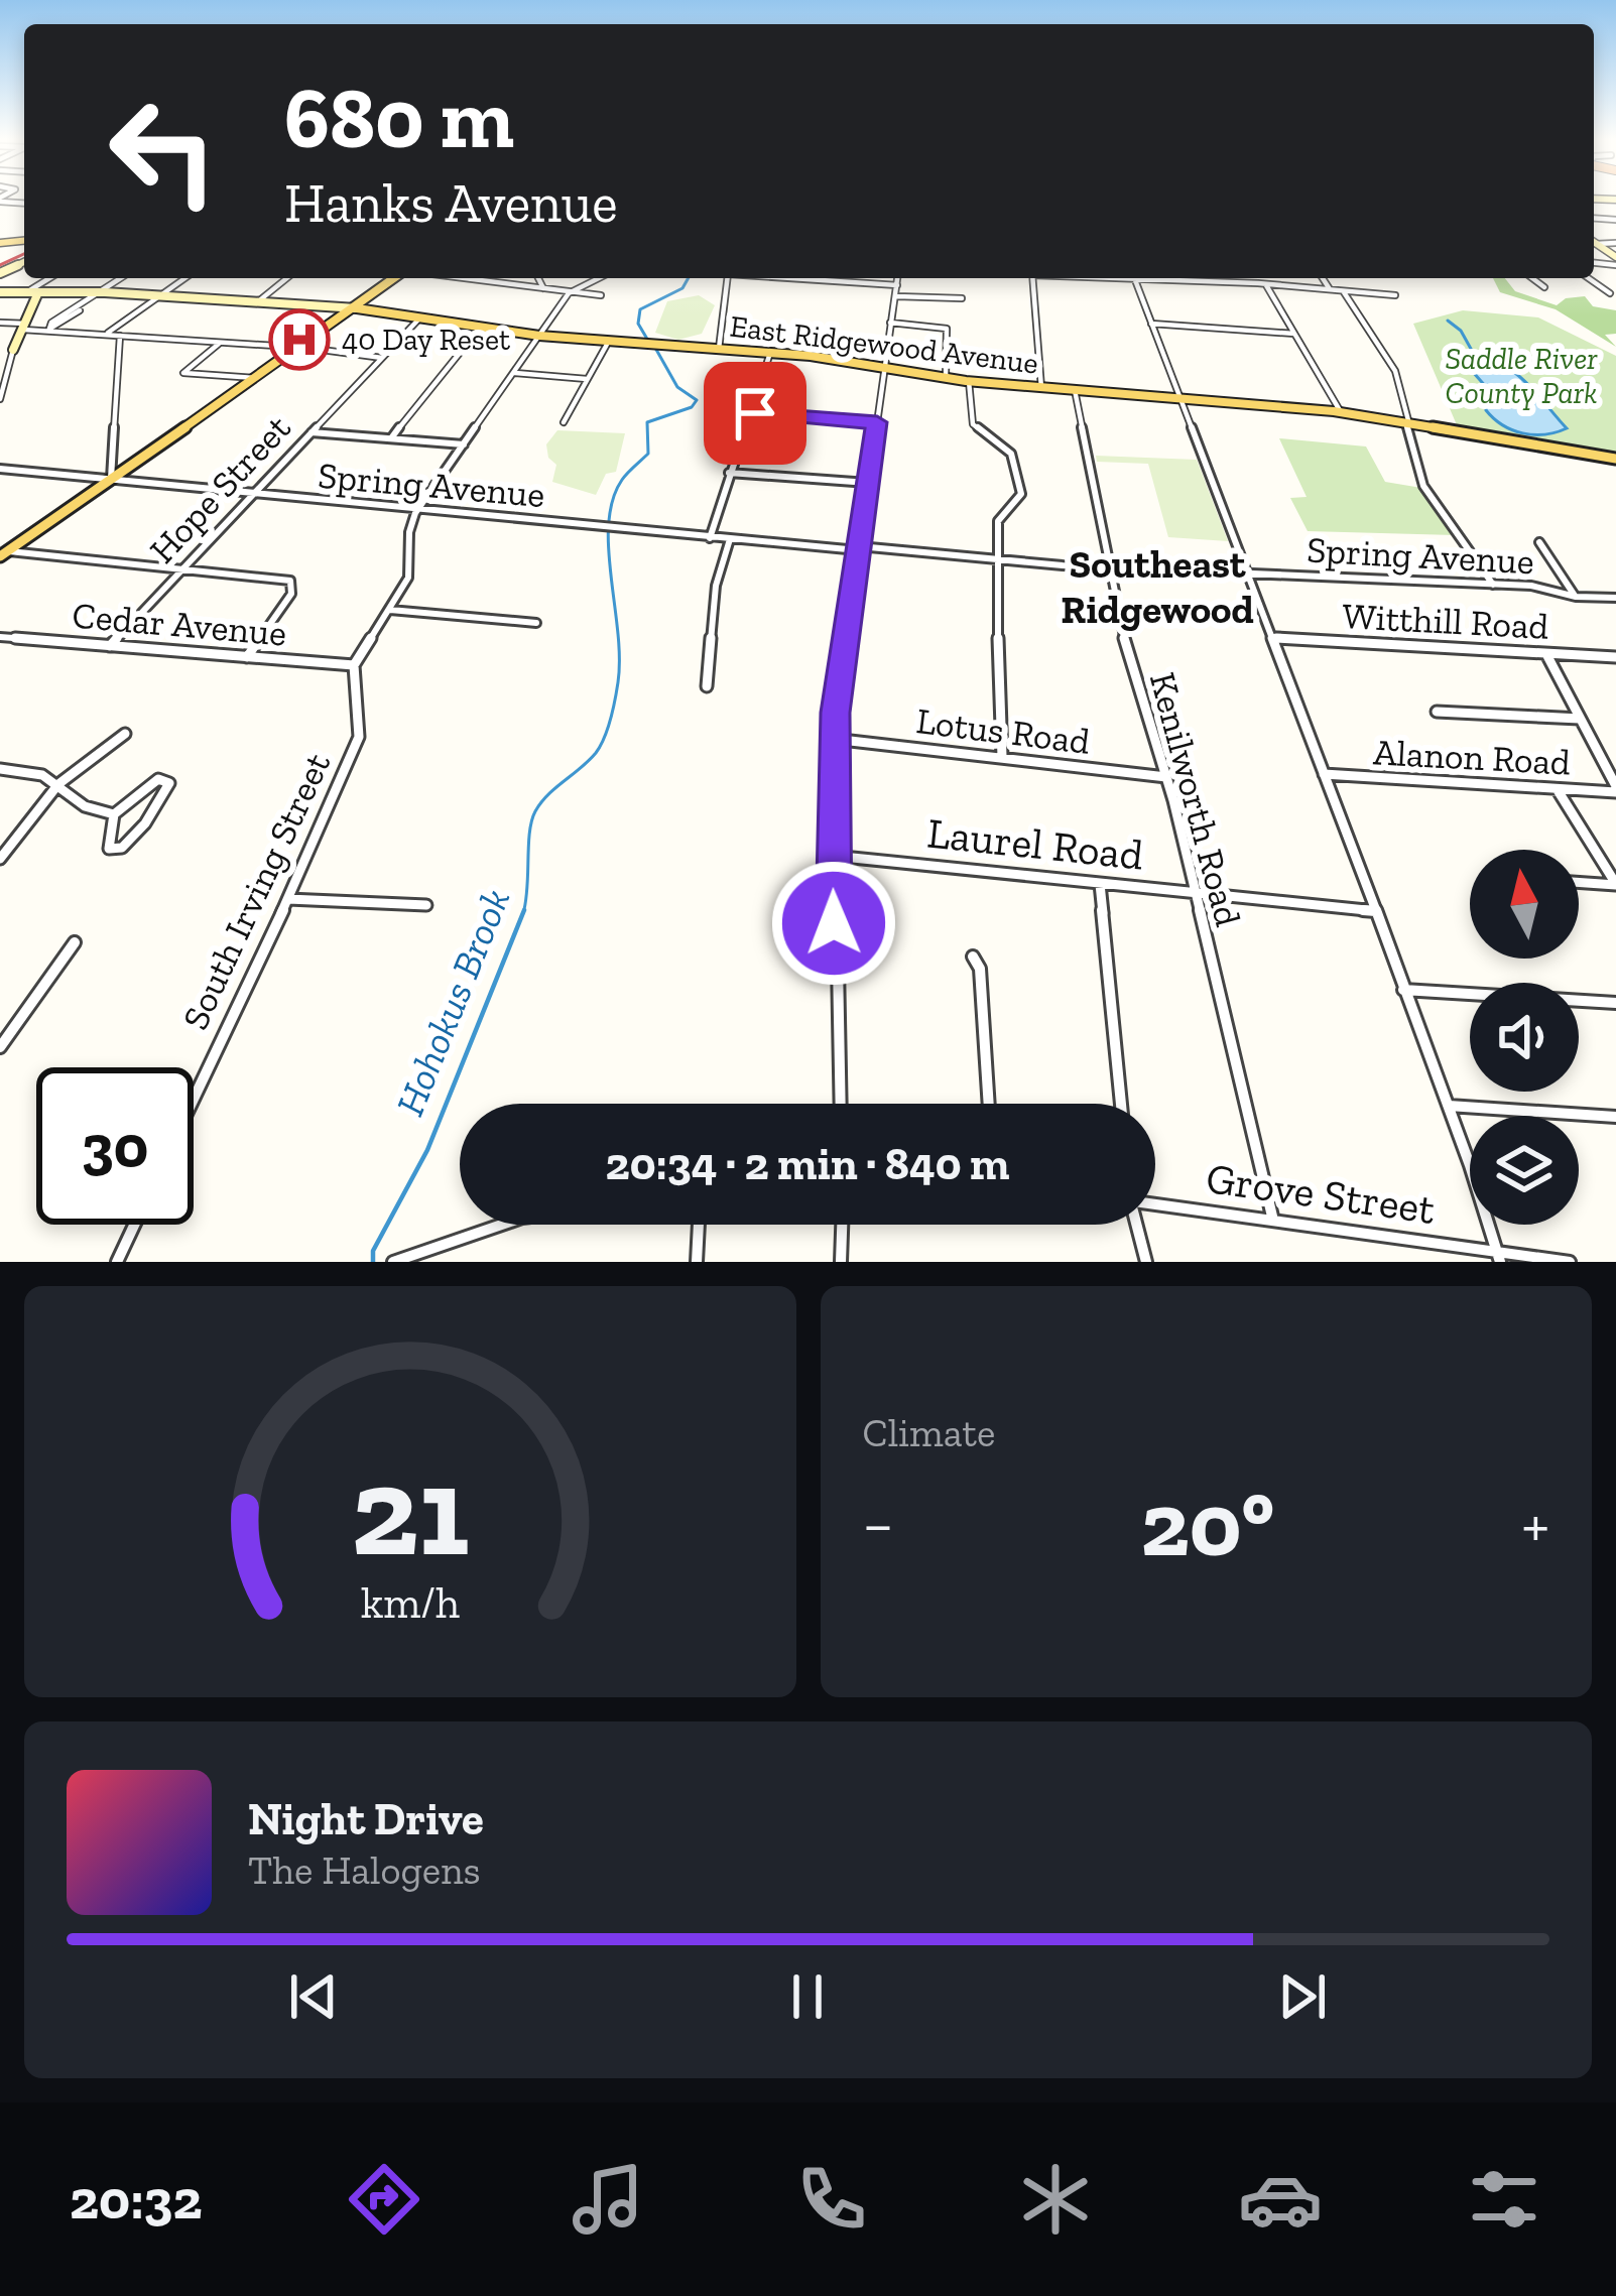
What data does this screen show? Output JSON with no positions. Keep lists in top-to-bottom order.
{
  "streets": {
    "main road": ["East Ridgewood Avenue"],
    "street": [
      "Spring Avenue",
      "Hope Street",
      "Witthill Road",
      "Cedar Avenue",
      "Lotus Road",
      "Alanon Road",
      "Kenilworth Road",
      "Laurel Road",
      "South Irving Street",
      "Grove Street"
    ]
  },
  "crossings": [
    ["East Ridgewood Avenue", "Hope Street"],
    ["East Ridgewood Avenue", "Kenilworth Road"],
    ["Spring Avenue", "Hope Street"],
    ["Spring Avenue", "Kenilworth Road"],
    ["Hope Street", "Cedar Avenue"],
    ["Cedar Avenue", "South Irving Street"],
    ["Lotus Road", "Kenilworth Road"],
    ["Kenilworth Road", "Laurel Road"],
    ["Kenilworth Road", "Grove Street"]
  ],
  "districts": ["Southeast Ridgewood"],
  "water": ["Hohokus Brook"],
  "parks": ["Saddle River County Park"],
  "places": {
    "hospital": ["40 Day Reset"]
  },
  "north": "top",
  "page": {
    "turn": ["680 m", "Hanks Avenue"],
    "limit": "30",
    "trip": "20:34 · 2 min · 840 m",
    "tile": "Climate",
    "heat": ["−", "20°", "+"],
    "song": ["Night Drive", "The Halogens"],
    "tabs": "20:32",
    "gauge": ["21", "km/h"]
  }
}
